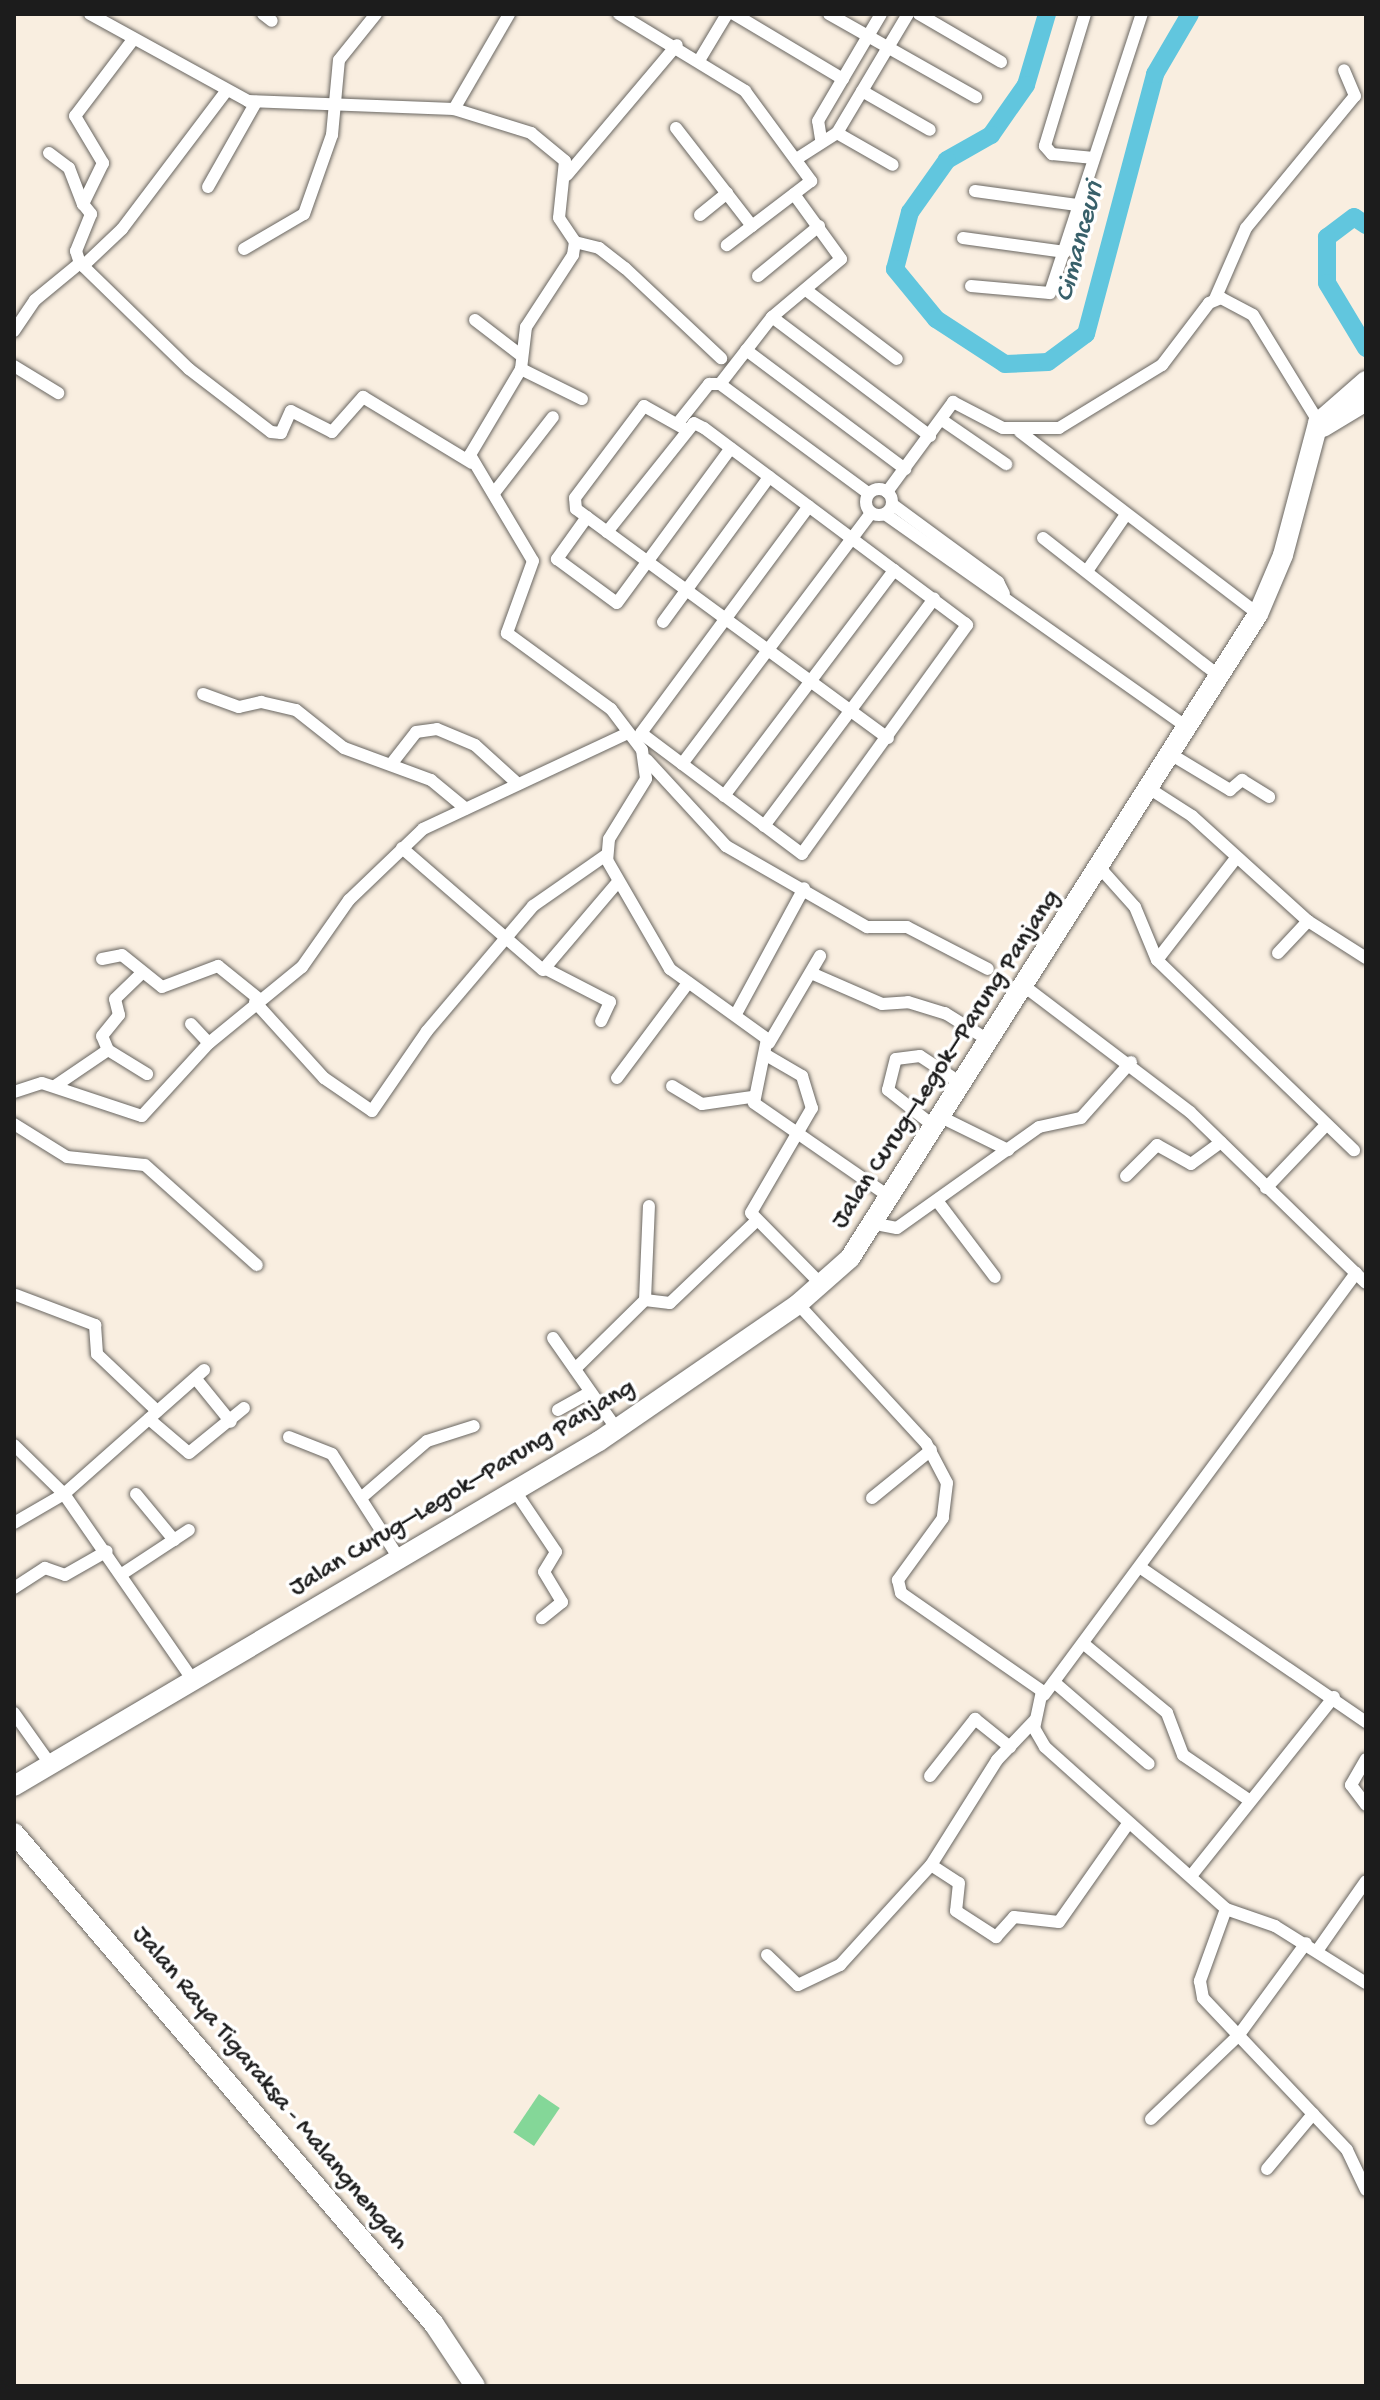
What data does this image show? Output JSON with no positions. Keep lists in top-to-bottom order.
{
  "streets": {
    "main road": ["Jalan Curug–Legok–Parung Panjang", "Jalan Raya Tigaraksa - Malangnengah"]
  },
  "water": ["Cimanceuri"]
}
